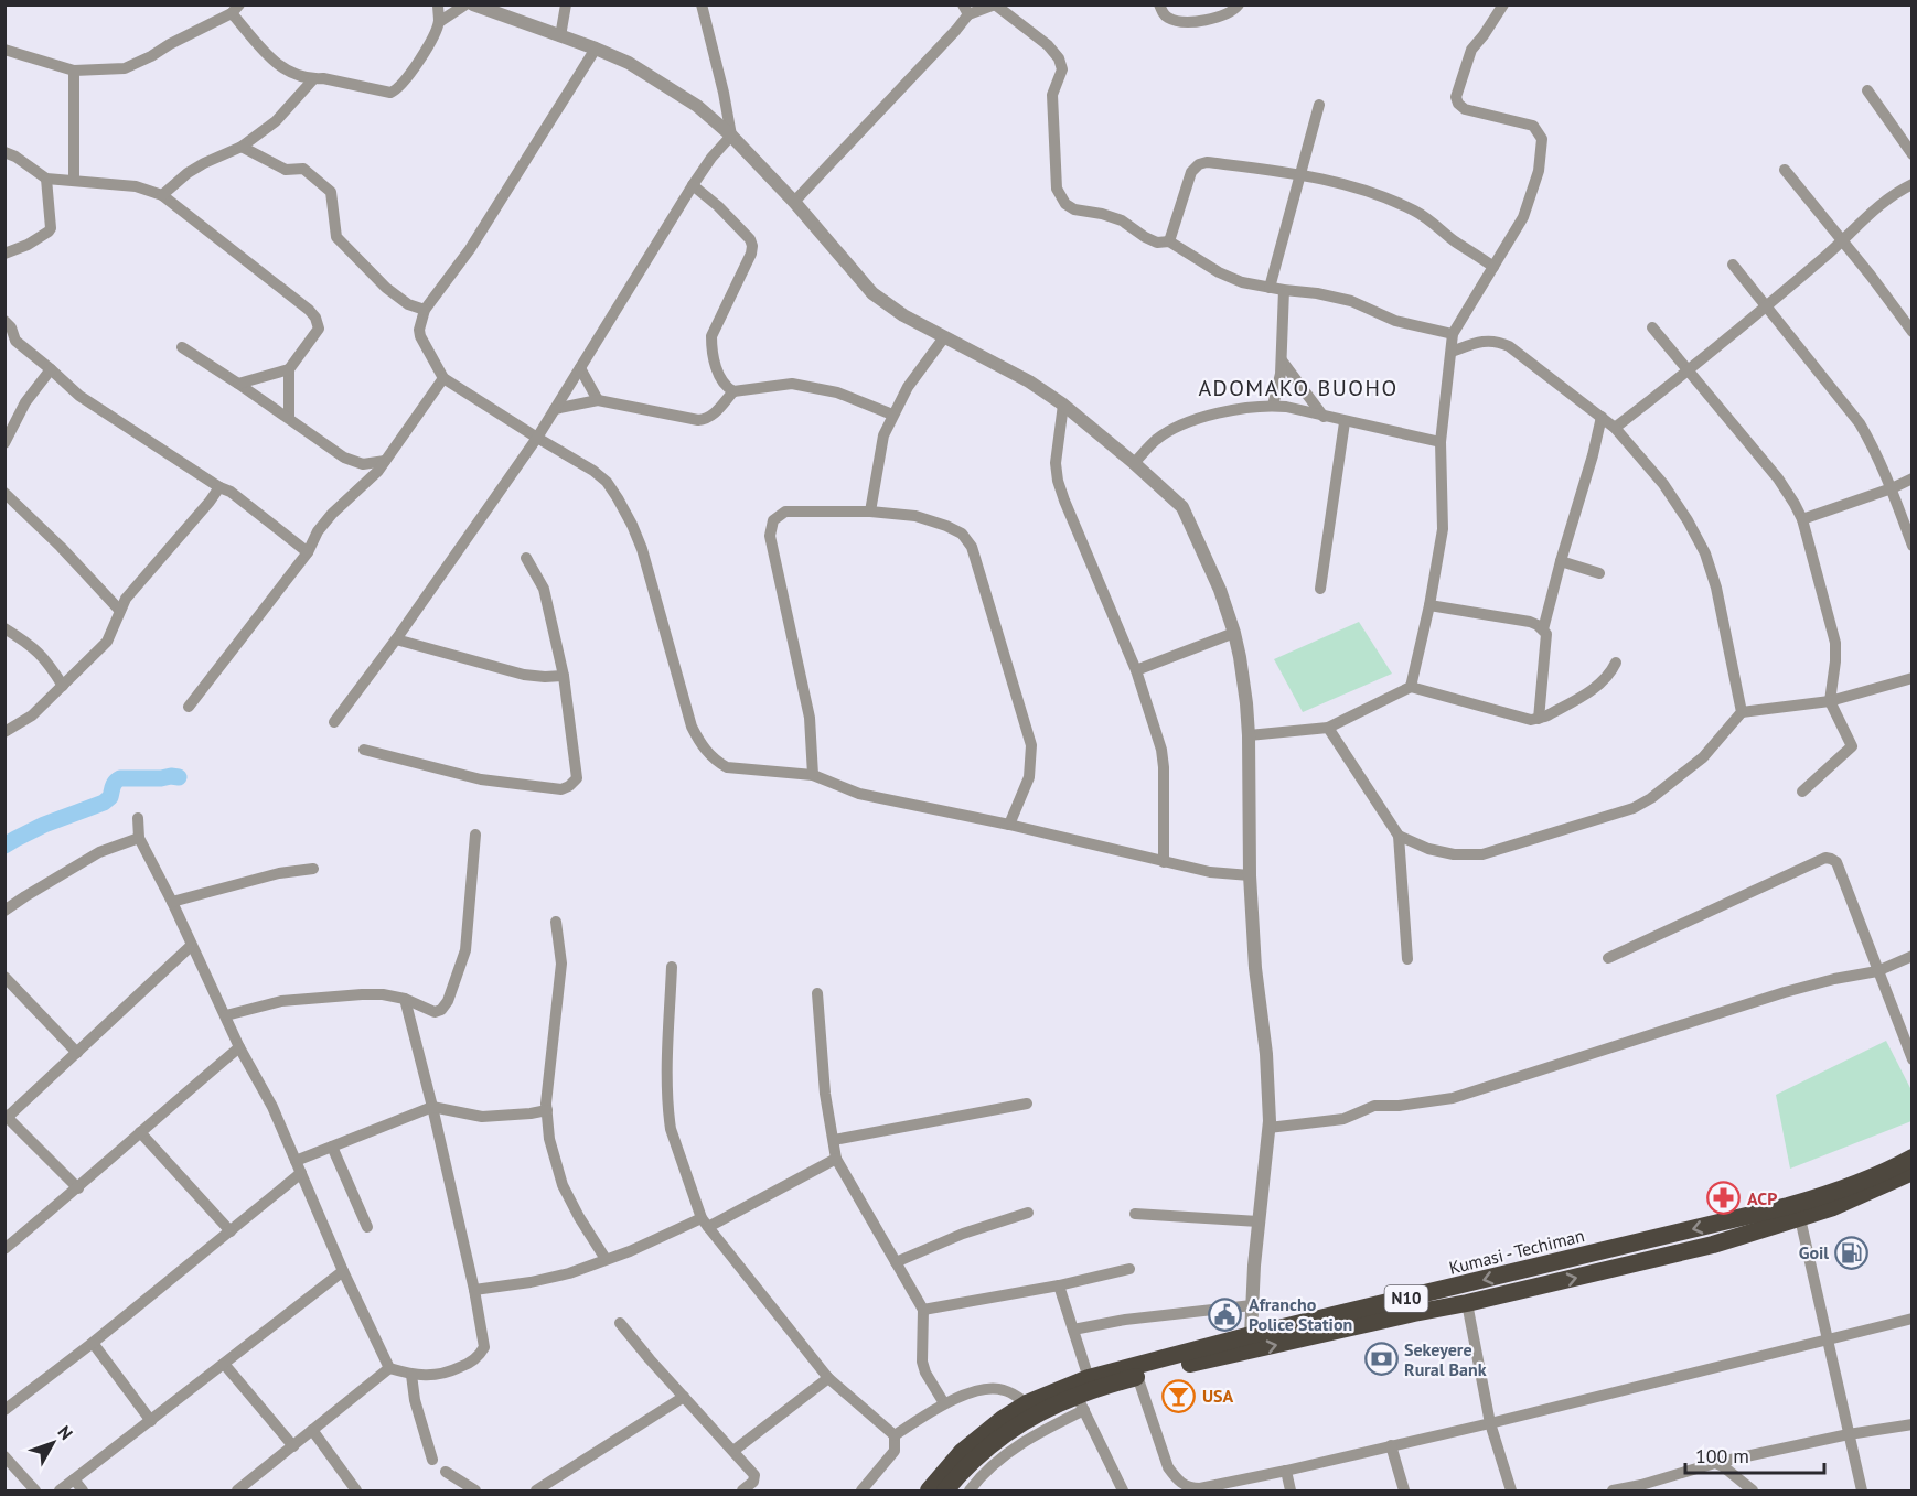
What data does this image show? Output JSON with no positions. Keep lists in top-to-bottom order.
{
  "streets": {
    "highway": ["Kumasi - Techiman", "N10"]
  },
  "districts": ["ADOMAKO BUOHO"],
  "places": {
    "pharmacy": ["ACP"],
    "fuel station": ["Goil"],
    "public building": ["Afrancho Police Station"],
    "bank": ["Sekeyere Rural Bank"],
    "bar": ["USA"]
  },
  "scale_bar": "100 m",
  "north": "top right"
}
